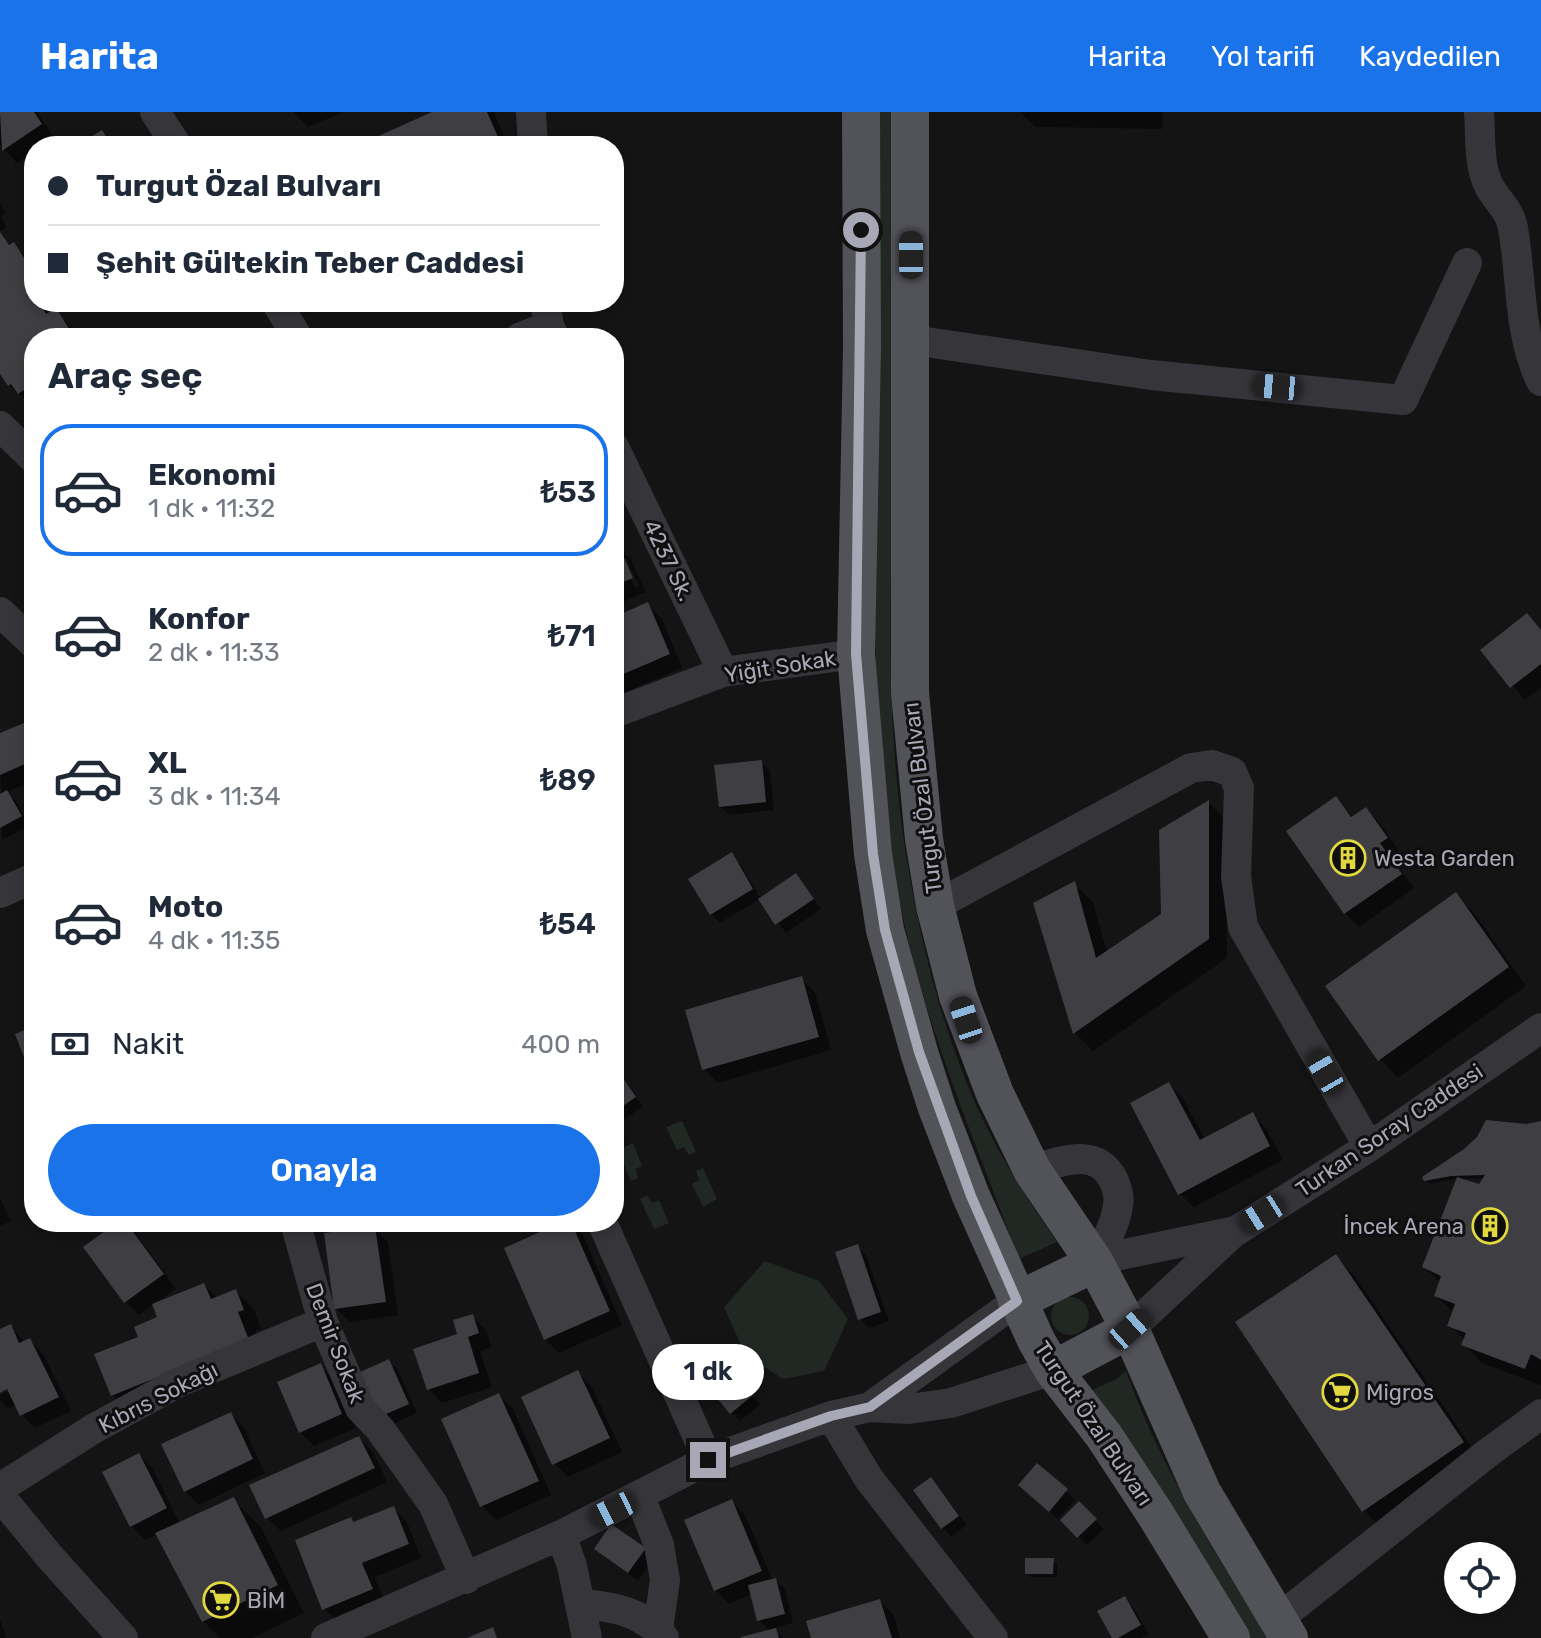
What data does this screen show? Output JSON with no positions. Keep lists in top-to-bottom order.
{
  "streets": {
    "main road": ["Turgut Özal Bulvarı"],
    "street": [
      "4237 Sk.",
      "Yiğit Sokak",
      "Turkan Soray Caddesi",
      "Demir Sokak",
      "Kıbrıs Sokağı"
    ]
  },
  "crossings": [
    ["4237 Sk.", "Yiğit Sokak"],
    ["Yiğit Sokak", "Turgut Özal Bulvarı"],
    ["Turgut Özal Bulvarı", "Turkan Soray Caddesi"],
    ["Demir Sokak", "Kıbrıs Sokağı"]
  ],
  "places": {
    "building": ["Westa Garden", "İncek Arena"],
    "supermarket": ["Migros", "BİM"]
  },
  "page": {
    "header": "Harita",
    "nav": ["Harita", "Yol tarifi", "Kaydedilen"],
    "banner": ["Turgut Özal Bulvarı", "Şehit Gültekin Teber Caddesi"],
    "heading": "Araç seç",
    "list": [
      {
        "name": "Ekonomi",
        "note": "1 dk · 11:32",
        "value": "₺53"
      },
      {
        "name": "Konfor",
        "note": "2 dk · 11:33",
        "value": "₺71"
      },
      {
        "name": "XL",
        "note": "3 dk · 11:34",
        "value": "₺89"
      },
      {
        "name": "Moto",
        "note": "4 dk · 11:35",
        "value": "₺54"
      }
    ],
    "pay": ["Nakit", "400 m"],
    "buttons": "Onayla",
    "bubble": "1 dk"
  }
}
